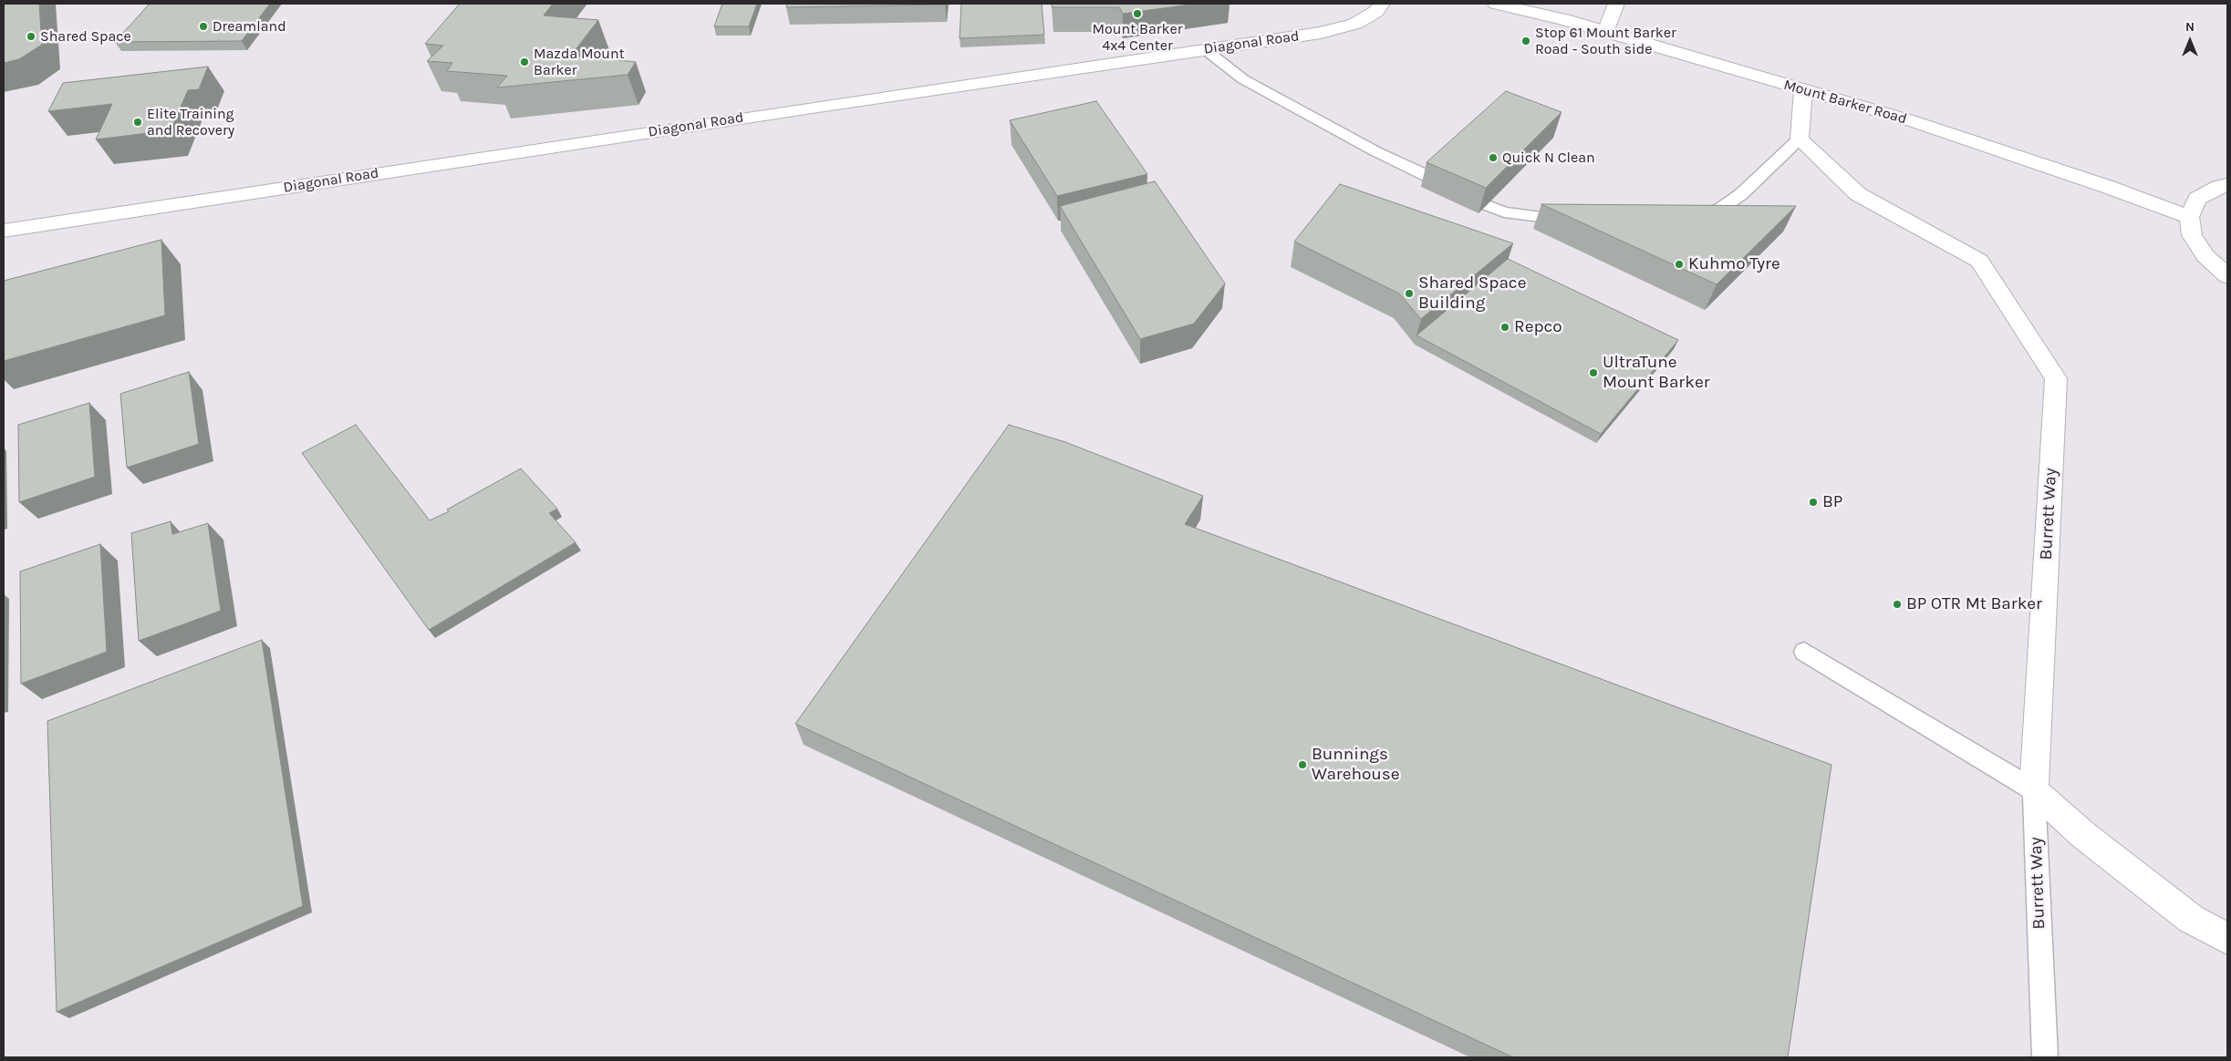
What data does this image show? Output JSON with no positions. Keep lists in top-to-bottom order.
{
  "streets": {
    "street": ["Diagonal Road", "Mount Barker Road", "Burrett Way"]
  },
  "places": [
    "Mount Barker 4x4 Center",
    "Dreamland",
    "Shared Space",
    "Stop 61 Mount Barker Road - South side",
    "Mazda Mount Barker",
    "Elite Training and Recovery",
    "Quick N Clean",
    "Kuhmo Tyre",
    "Shared Space Building",
    "Repco",
    "UltraTune Mount Barker",
    "BP",
    "BP OTR Mt Barker",
    "Bunnings Warehouse"
  ],
  "north": "top"
}
